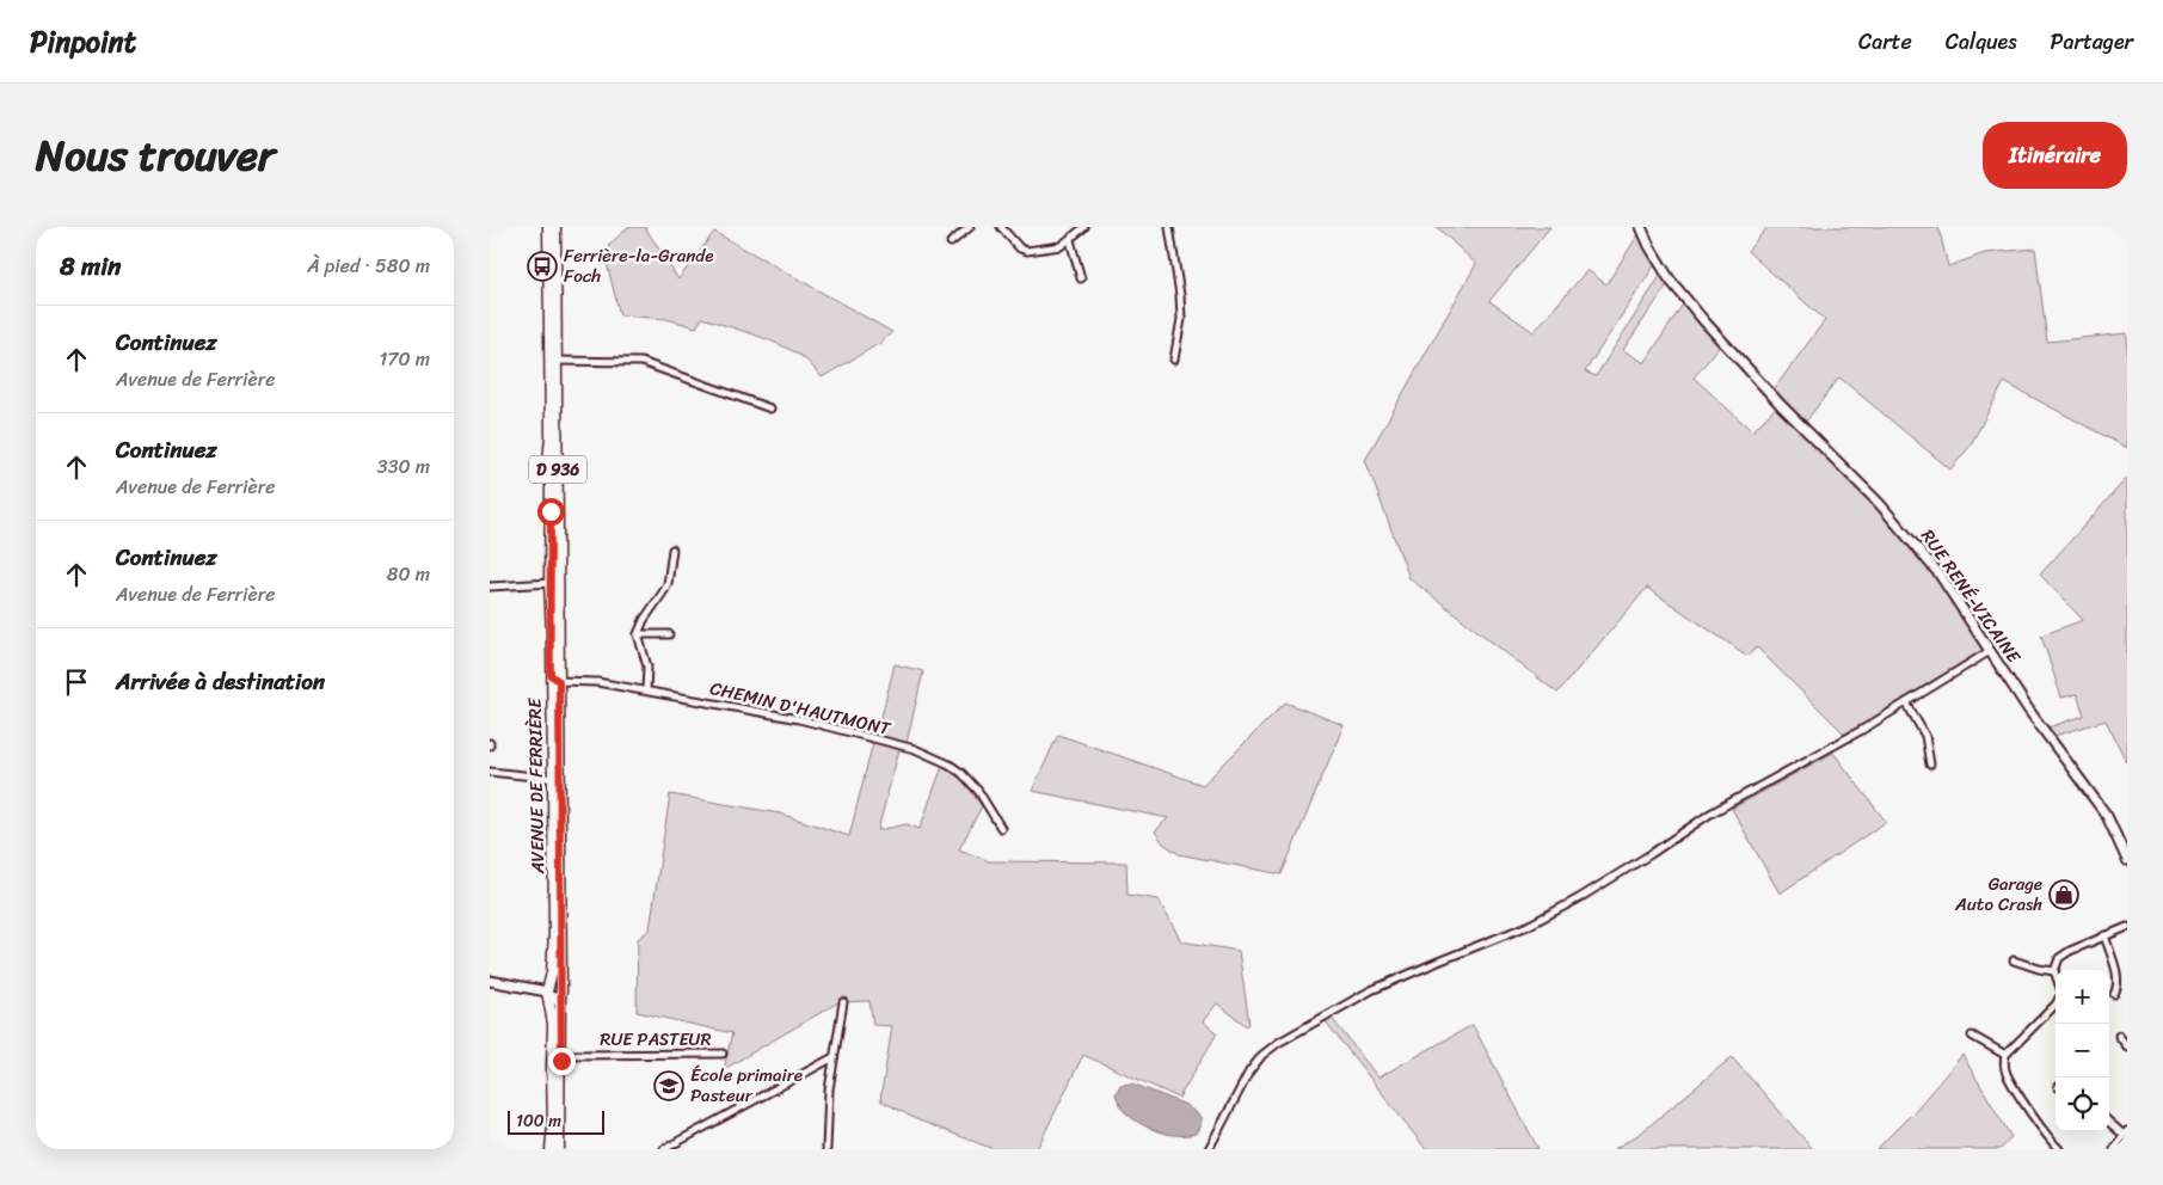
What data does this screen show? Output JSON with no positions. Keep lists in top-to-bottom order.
{
  "streets": {
    "main road": ["D 936", "AVENUE DE FERRIÈRE"],
    "street": ["RUE RENÉ-VICAINE", "CHEMIN D'HAUTMONT", "RUE PASTEUR"]
  },
  "crossings": [
    ["CHEMIN D'HAUTMONT", "AVENUE DE FERRIÈRE"],
    ["AVENUE DE FERRIÈRE", "RUE PASTEUR"]
  ],
  "places": {
    "bus stop": ["Ferrière-la-Grande Foch"],
    "shop": ["Garage Auto Crash"],
    "school or university": ["École primaire Pasteur"]
  },
  "scale_bar": "100 m",
  "page": {
    "header": "Pinpoint",
    "nav": ["Carte", "Calques", "Partager"],
    "title": "Nous trouver",
    "buttons": "Itinéraire",
    "heading": ["8 min", "À pied · 580 m"],
    "list": [
      ["Continuez", "Avenue de Ferrière", "170 m"],
      ["Continuez", "Avenue de Ferrière", "330 m"],
      ["Continuez", "Avenue de Ferrière", "80 m"],
      "Arrivée à destination"
    ],
    "map_buttons": ["+", "−"],
    "scale": "100 m"
  }
}
